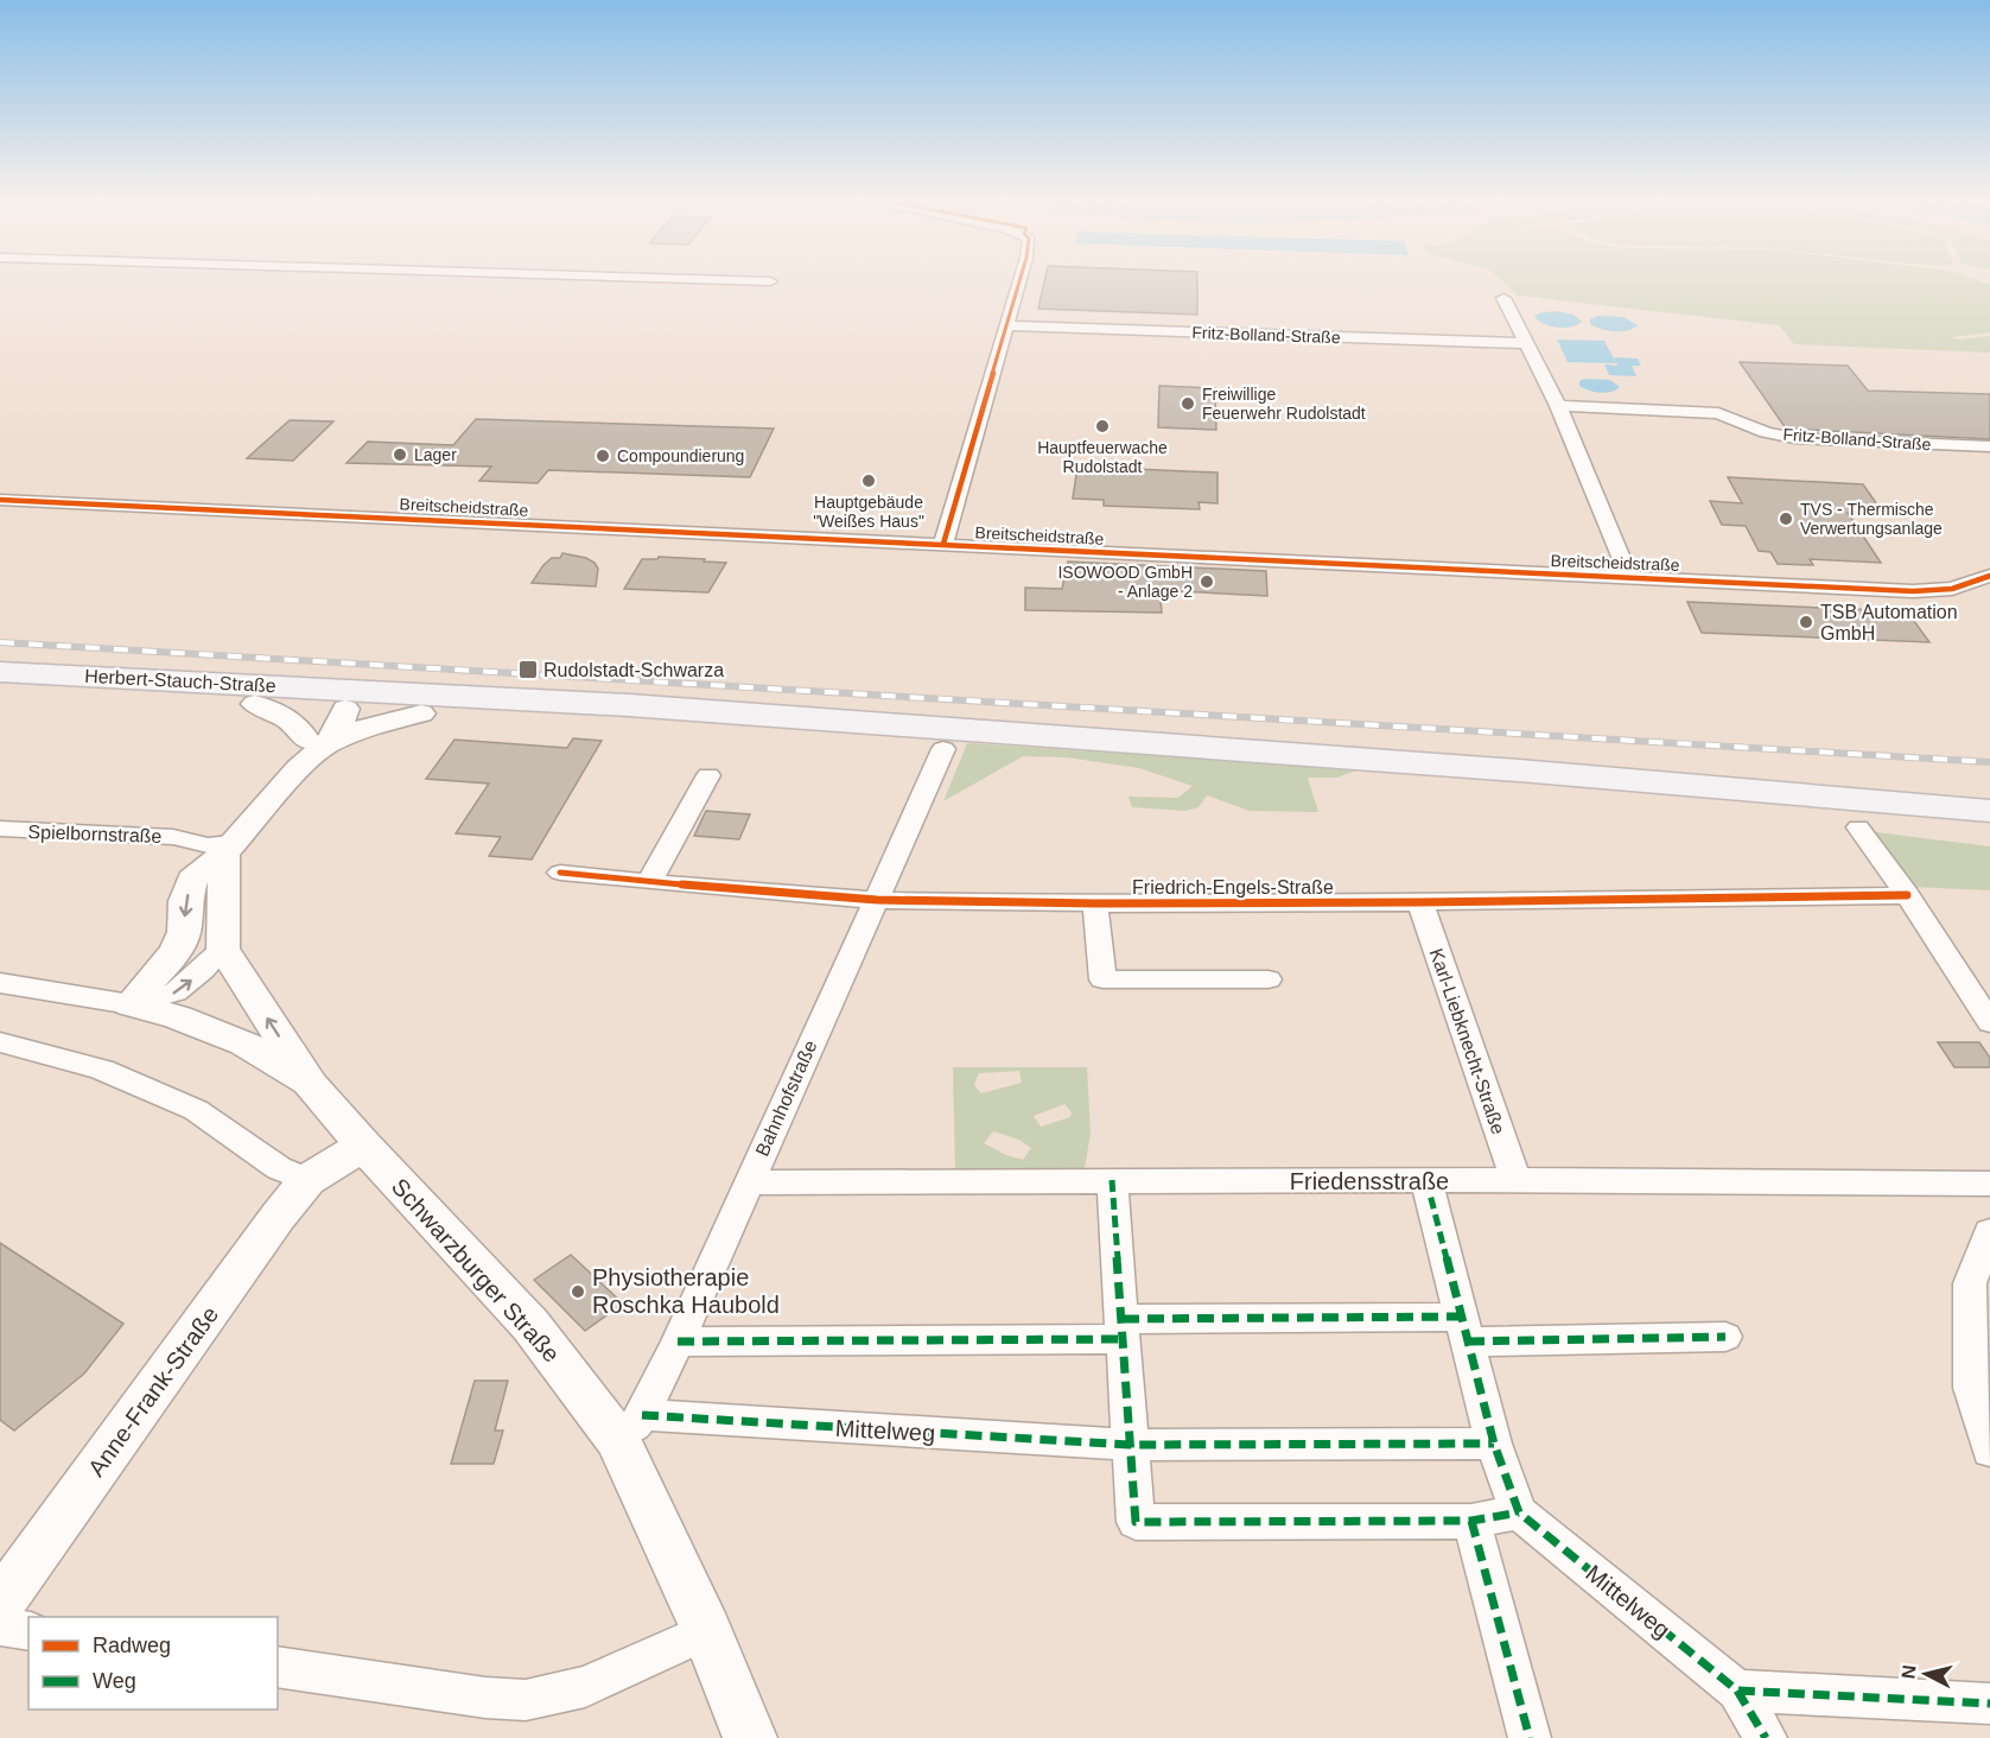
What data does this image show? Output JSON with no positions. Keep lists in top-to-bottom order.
{
  "streets": {
    "main road": ["Herbert-Stauch-Straße"],
    "street": [
      "Fritz-Bolland-Straße",
      "Breitscheidstraße",
      "Spielbornstraße",
      "Friedrich-Engels-Straße",
      "Karl-Liebknecht-Straße",
      "Bahnhofstraße",
      "Friedensstraße",
      "Schwarzburger Straße",
      "Anne-Frank-Straße",
      "Mittelweg"
    ]
  },
  "crossings": [
    ["Friedrich-Engels-Straße", "Karl-Liebknecht-Straße"],
    ["Friedrich-Engels-Straße", "Bahnhofstraße"],
    ["Karl-Liebknecht-Straße", "Friedensstraße"],
    ["Bahnhofstraße", "Friedensstraße"],
    ["Bahnhofstraße", "Schwarzburger Straße"],
    ["Bahnhofstraße", "Mittelweg"],
    ["Schwarzburger Straße", "Anne-Frank-Straße"],
    ["Schwarzburger Straße", "Mittelweg"]
  ],
  "places": {
    "other": [
      "Freiwillige Feuerwehr Rudolstadt",
      "Hauptfeuerwache Rudolstadt",
      "Lager",
      "Compoundierung",
      "Hauptgebäude \"Weißes Haus\"",
      "TVS - Thermische Verwertungsanlage",
      "ISOWOOD GmbH - Anlage 2",
      "TSB Automation GmbH",
      "Physiotherapie Roschka Haubold"
    ],
    "transit": ["Rudolstadt-Schwarza"]
  },
  "legend": ["Radweg", "Weg"],
  "north": "left"
}
